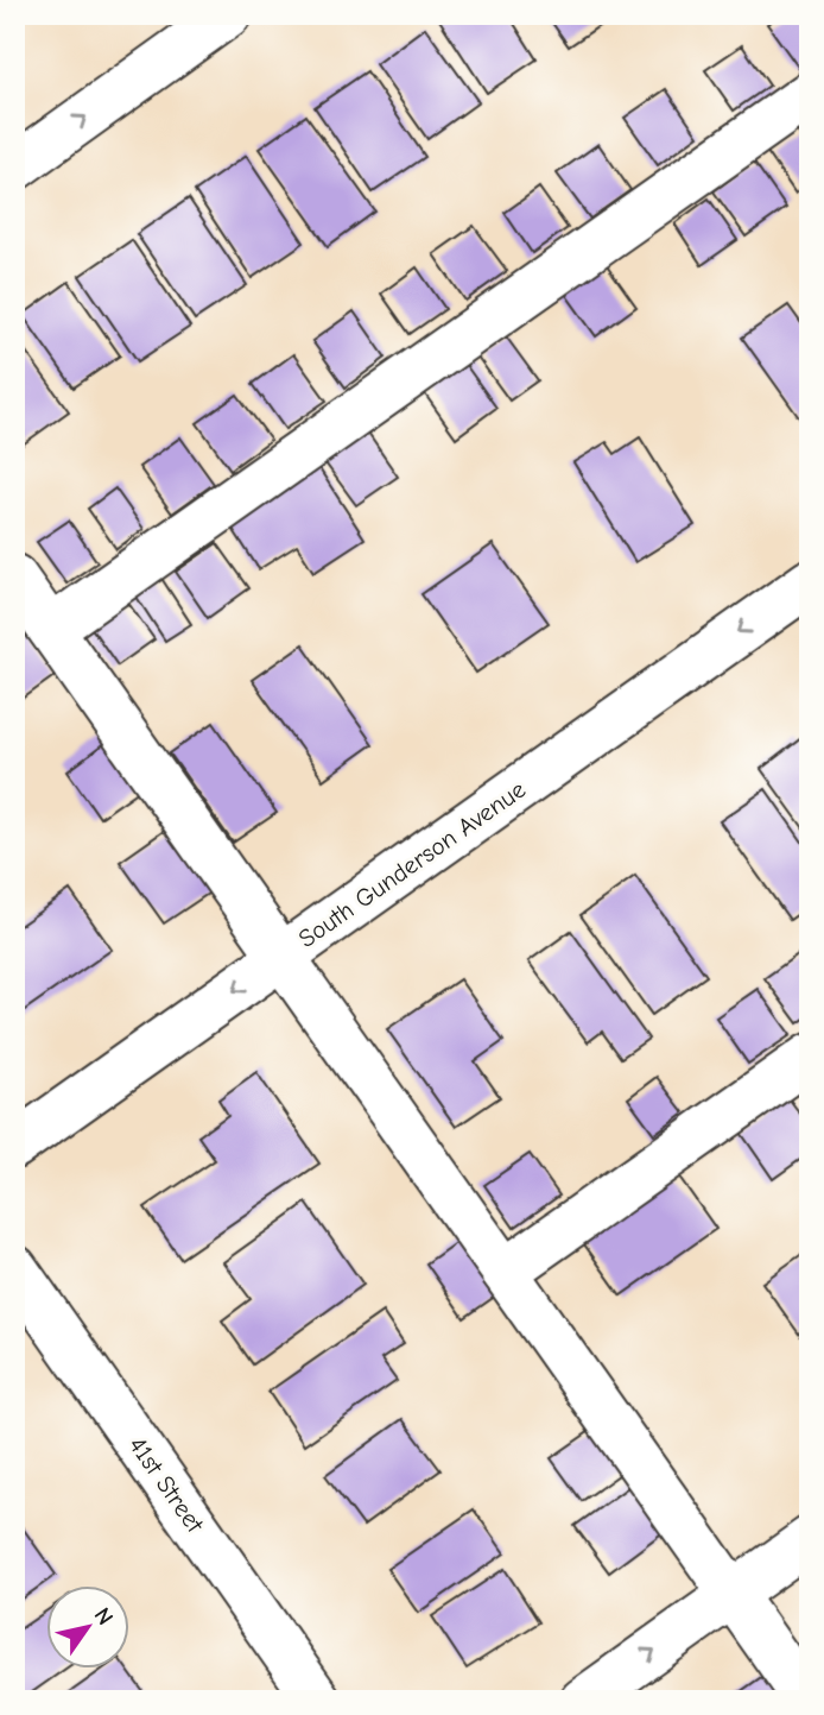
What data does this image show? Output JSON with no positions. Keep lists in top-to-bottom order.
{
  "streets": {
    "street": ["South Gunderson Avenue", "41st Street"]
  },
  "north": "top right"
}
